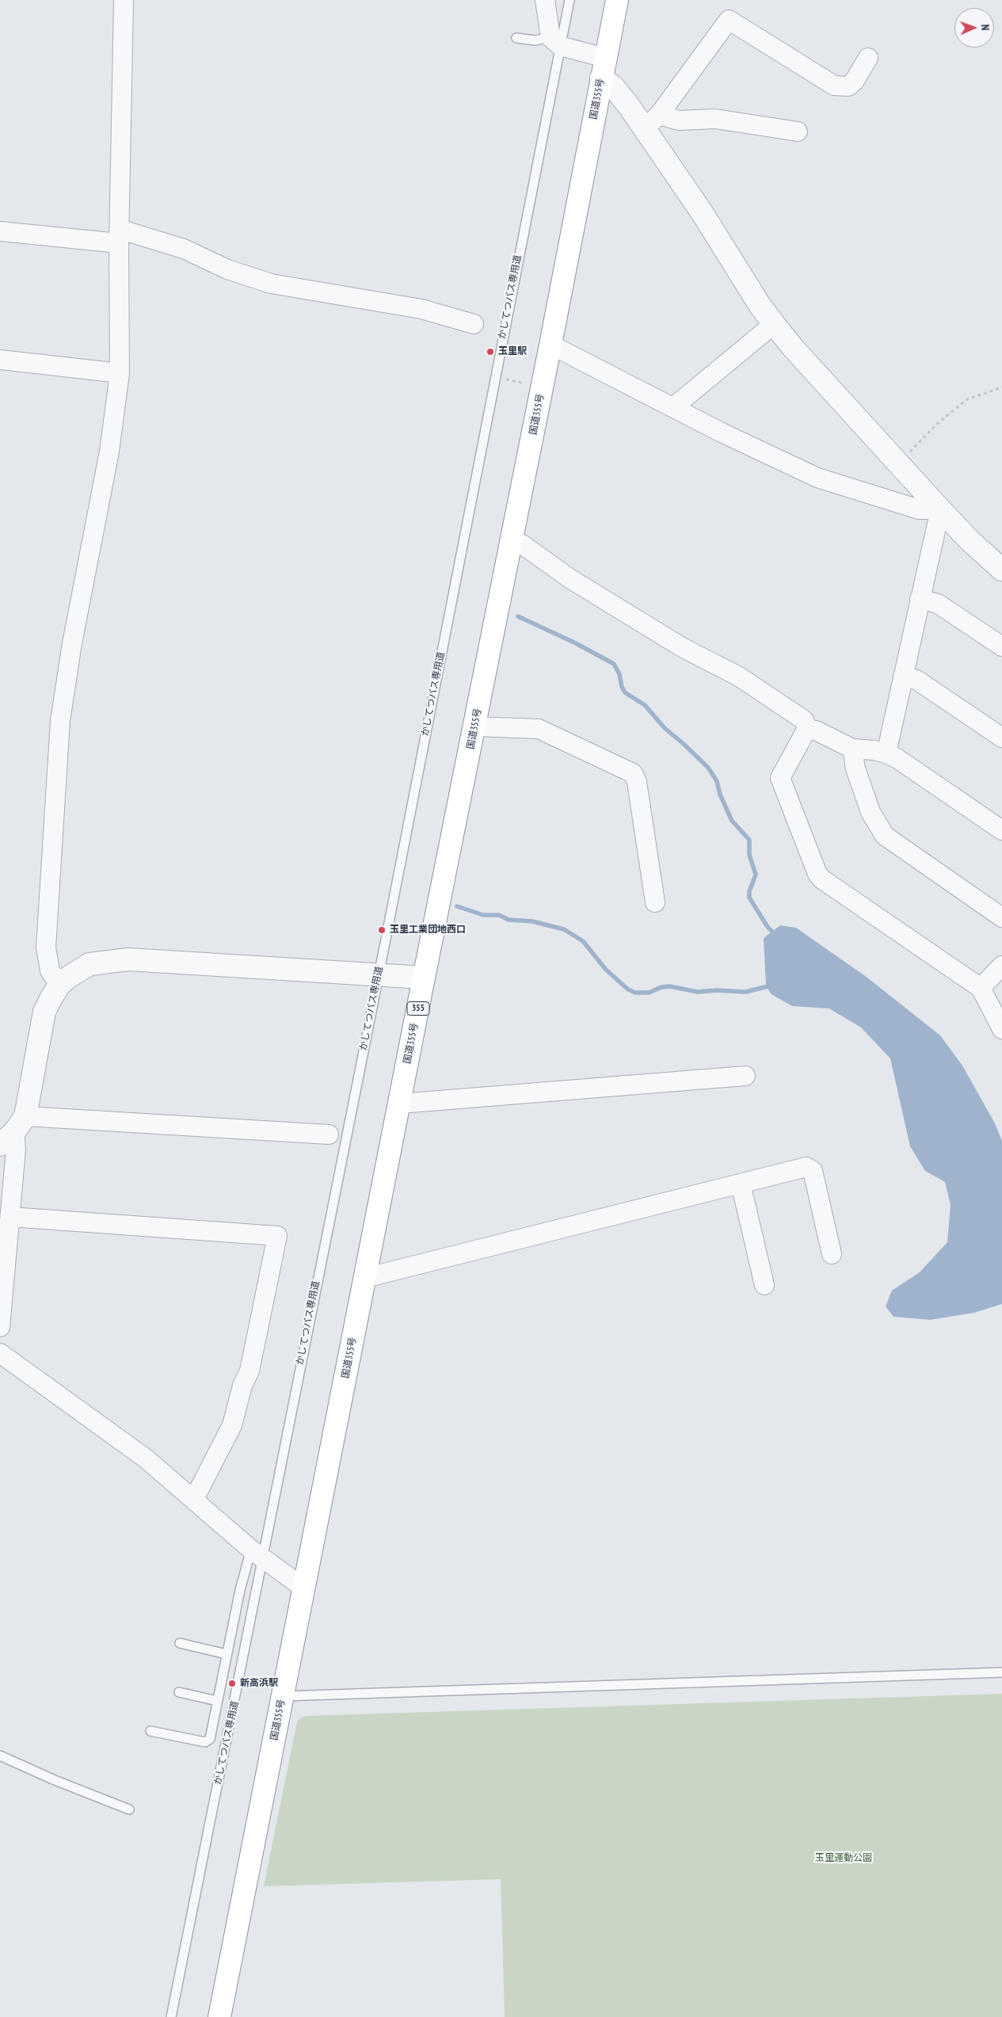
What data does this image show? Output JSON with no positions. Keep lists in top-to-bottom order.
{
  "streets": {
    "highway": ["国道355号", "355"],
    "lane": ["かしてつバス専用道"]
  },
  "parks": ["玉里運動公園"],
  "places": ["玉里駅", "玉里工業団地西口", "新高浜駅"],
  "north": "right"
}
